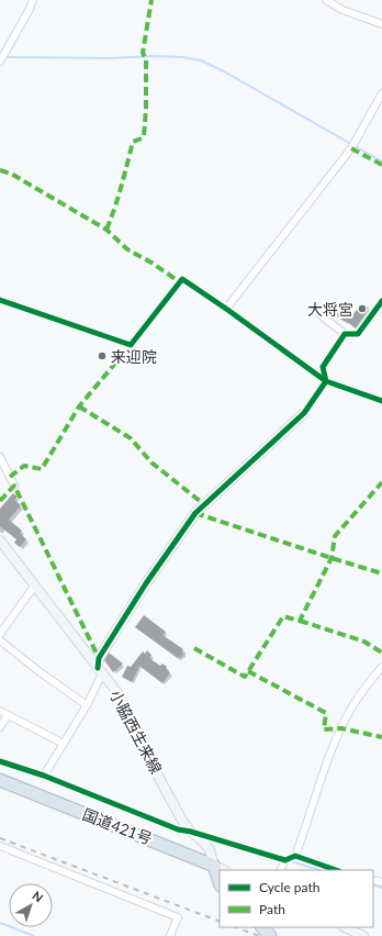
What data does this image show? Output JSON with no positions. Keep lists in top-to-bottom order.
{
  "streets": {
    "highway": ["国道421号"],
    "main road": ["小脇西生来線"]
  },
  "crossings": [
    ["小脇西生来線", "国道421号"]
  ],
  "places": ["大将宮", "来迎院"],
  "legend": ["Cycle path", "Path"],
  "north": "top right"
}
